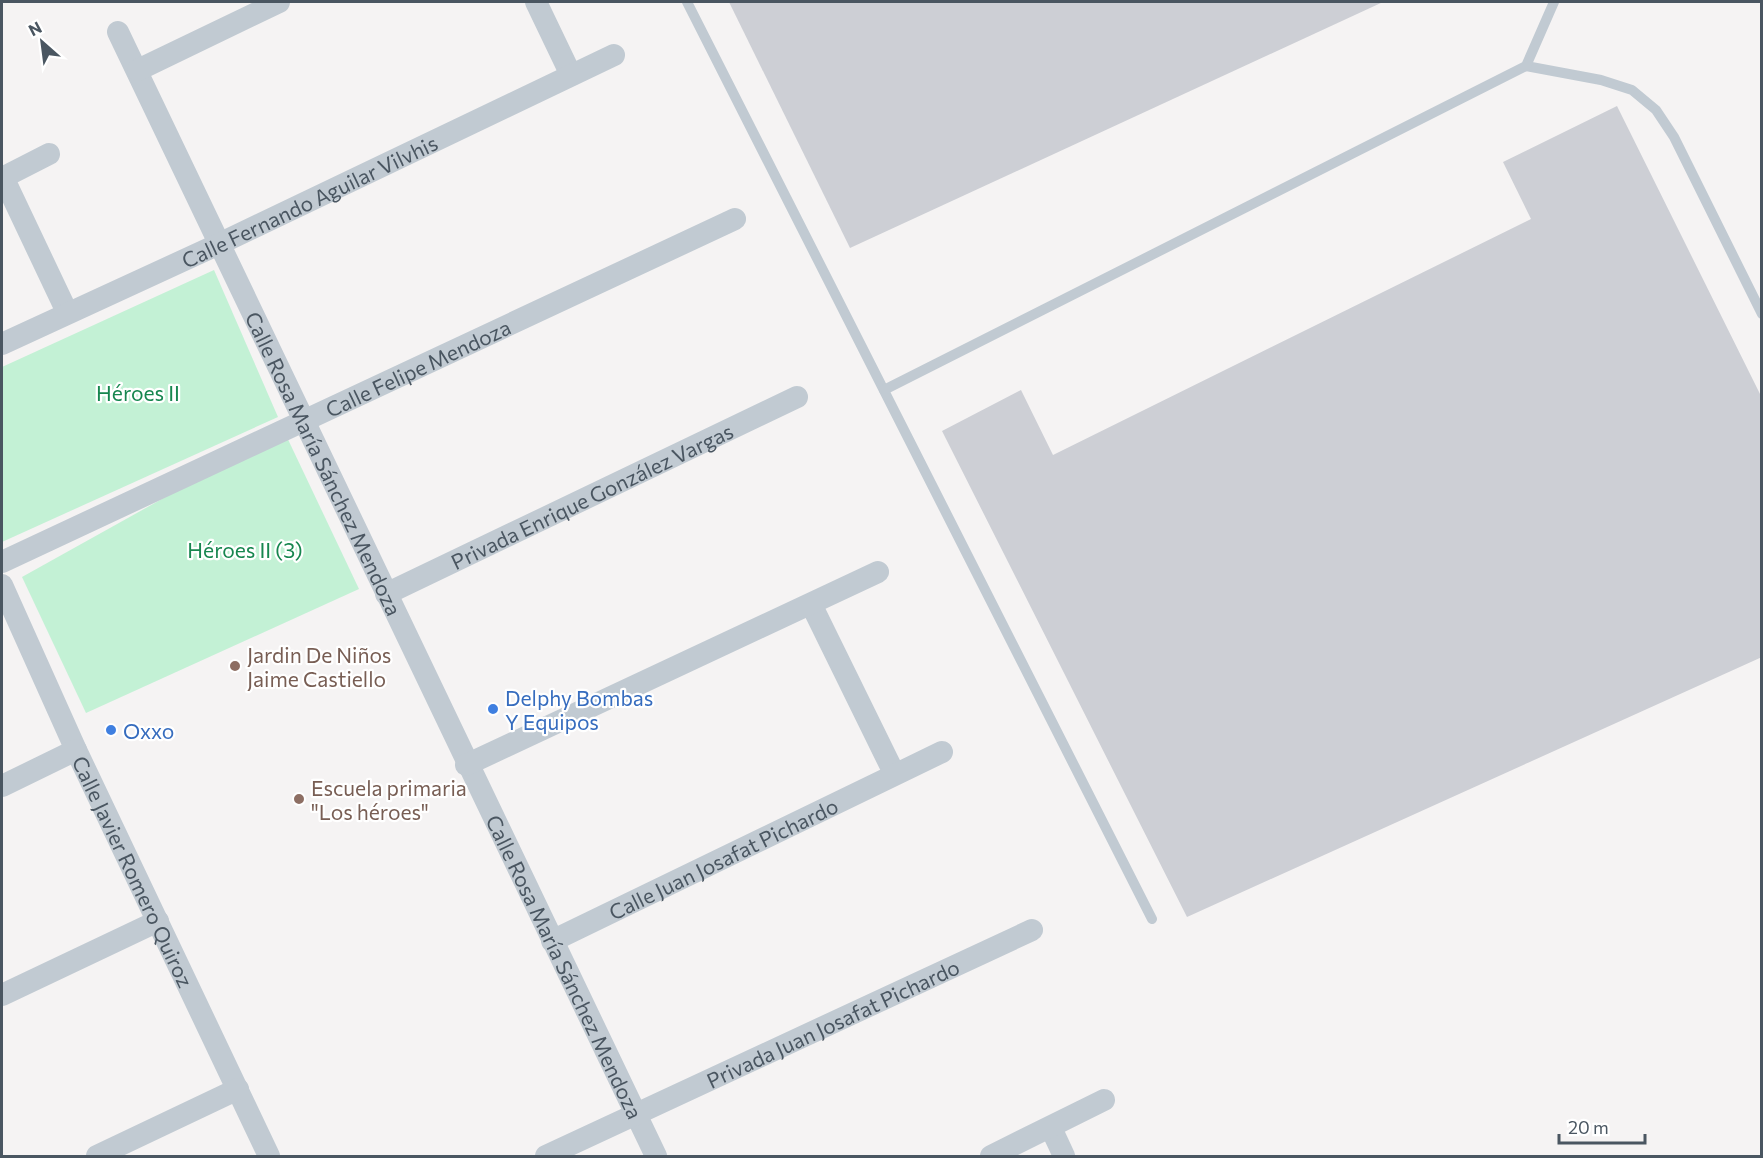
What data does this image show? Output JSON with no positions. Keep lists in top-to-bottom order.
{
  "streets": {
    "street": [
      "Calle Fernando Aguilar Vilvhis",
      "Calle Felipe Mendoza",
      "Calle Rosa María Sánchez Mendoza",
      "Privada Enrique González Vargas",
      "Calle Juan Josafat Pichardo",
      "Calle Javier Romero Quiroz",
      "Privada Juan Josafat Pichardo"
    ]
  },
  "crossings": [
    ["Calle Fernando Aguilar Vilvhis", "Calle Rosa María Sánchez Mendoza"],
    ["Calle Felipe Mendoza", "Calle Rosa María Sánchez Mendoza"],
    ["Calle Rosa María Sánchez Mendoza", "Privada Enrique González Vargas"],
    ["Calle Rosa María Sánchez Mendoza", "Calle Juan Josafat Pichardo"],
    ["Calle Rosa María Sánchez Mendoza", "Privada Juan Josafat Pichardo"]
  ],
  "parks": ["Héroes II", "Héroes II (3)"],
  "places": [
    "Jardin De Niños Jaime Castiello",
    "Delphy Bombas Y Equipos",
    "Oxxo",
    "Escuela primaria \"Los héroes\""
  ],
  "scale_bar": "20 m",
  "north": "top left"
}
